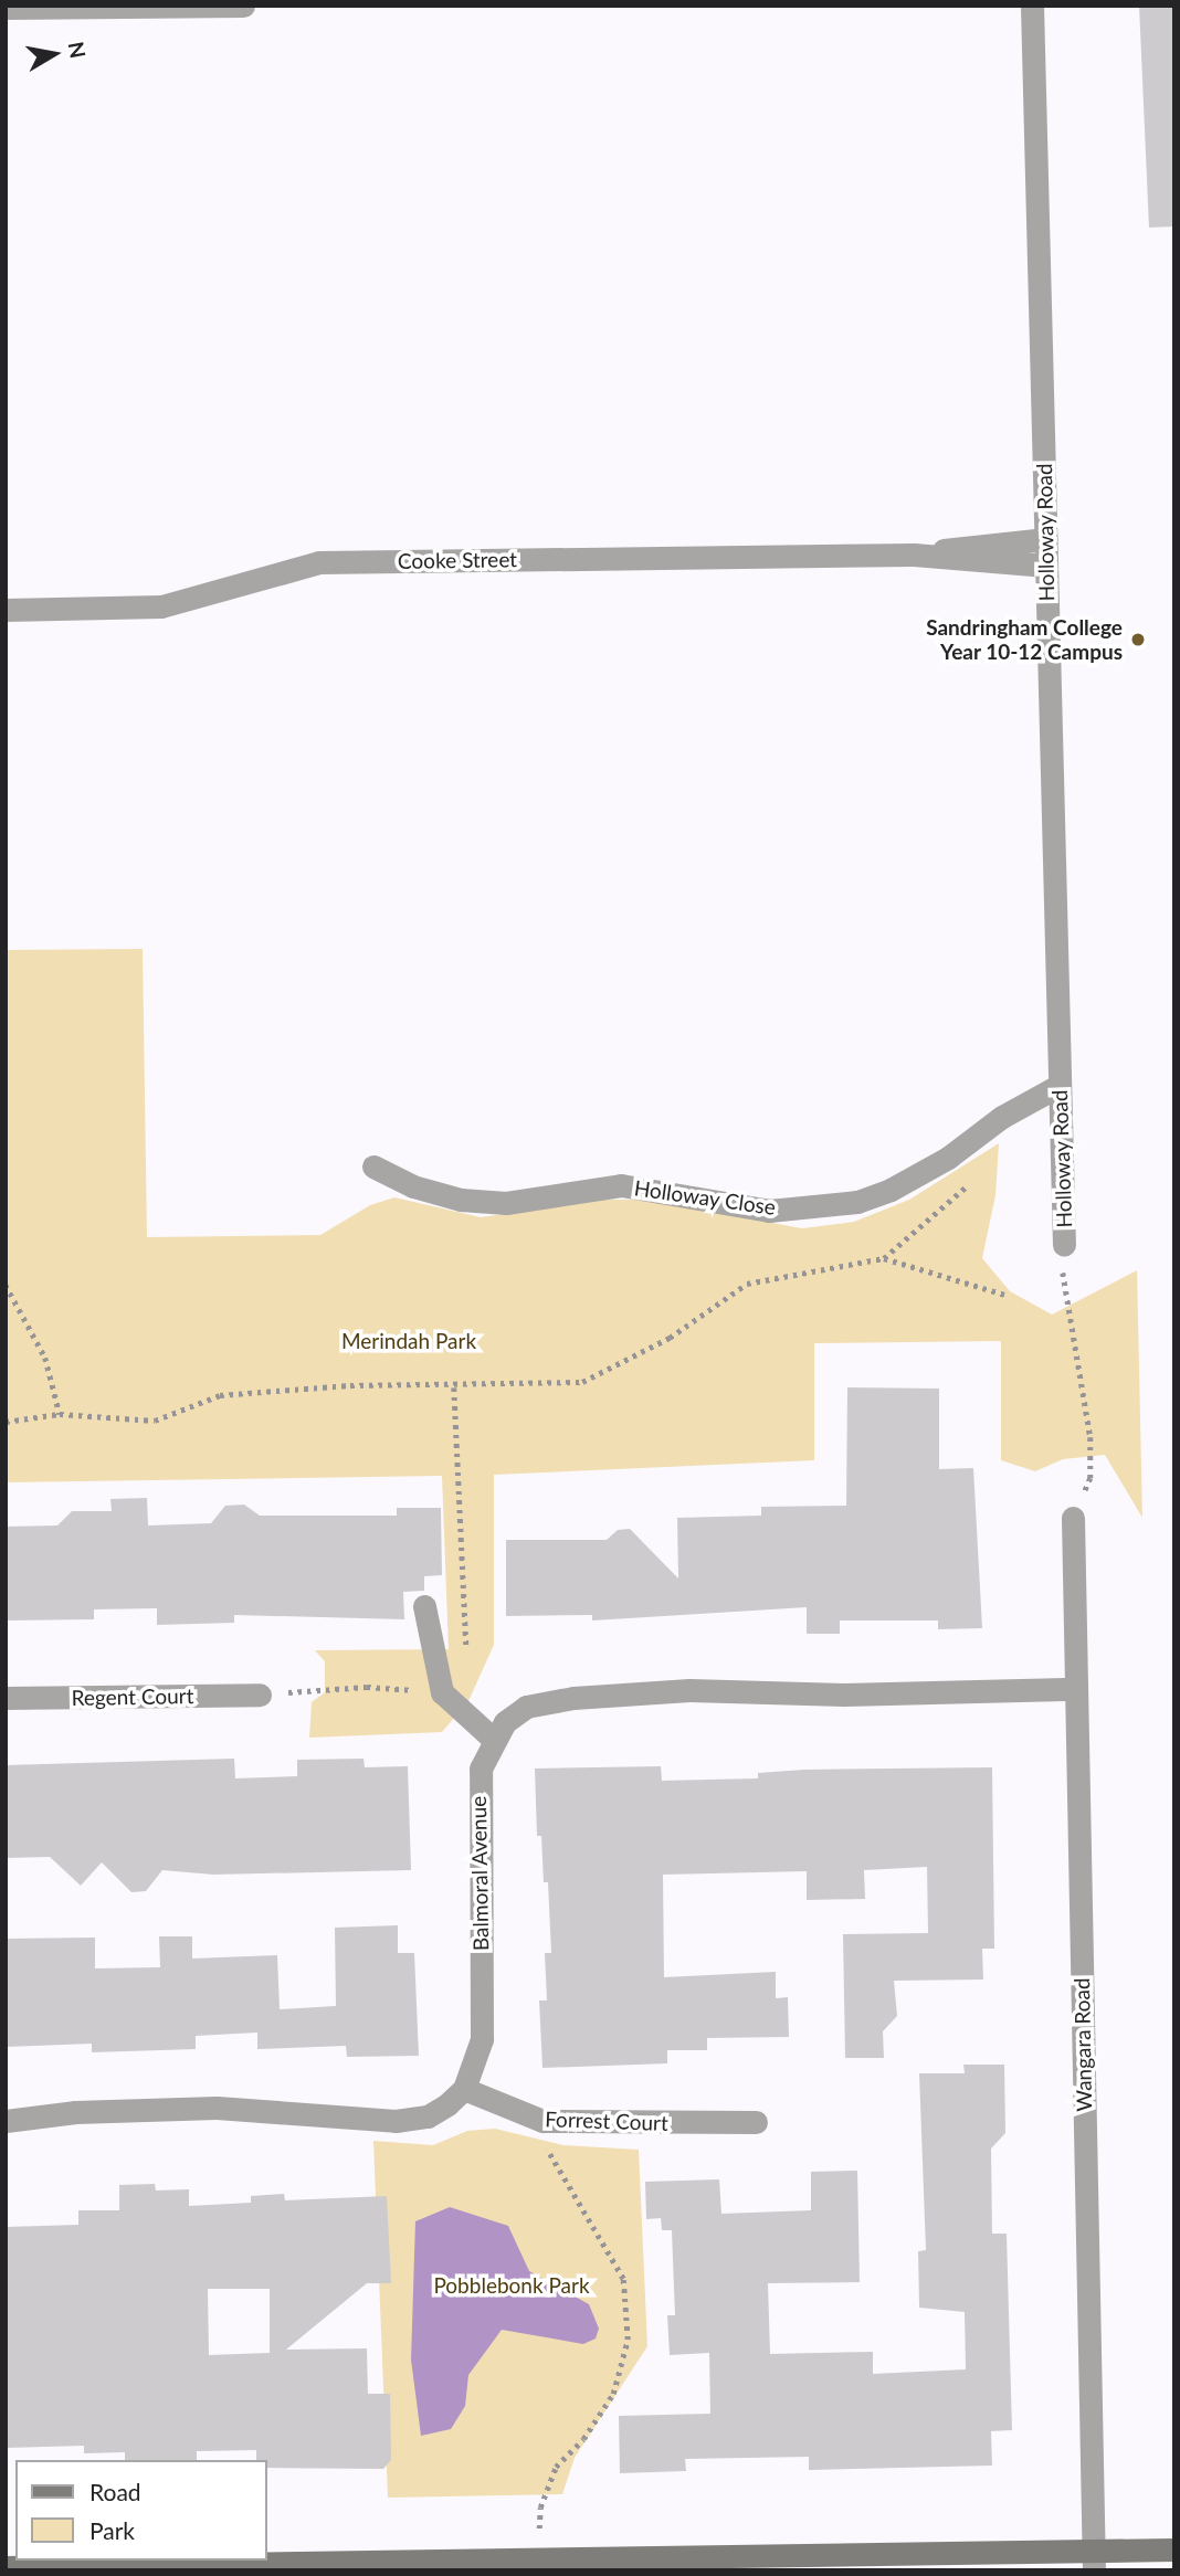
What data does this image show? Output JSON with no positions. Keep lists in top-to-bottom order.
{
  "streets": {
    "street": [
      "Holloway Road",
      "Cooke Street",
      "Holloway Close",
      "Regent Court",
      "Balmoral Avenue",
      "Wangara Road",
      "Forrest Court"
    ]
  },
  "crossings": [
    ["Holloway Road", "Cooke Street"],
    ["Holloway Road", "Holloway Close"],
    ["Balmoral Avenue", "Wangara Road"],
    ["Balmoral Avenue", "Forrest Court"]
  ],
  "parks": ["Merindah Park", "Pobblebonk Park"],
  "places": ["Sandringham College Year 10-12 Campus"],
  "legend": ["Road", "Park"],
  "north": "right"
}
